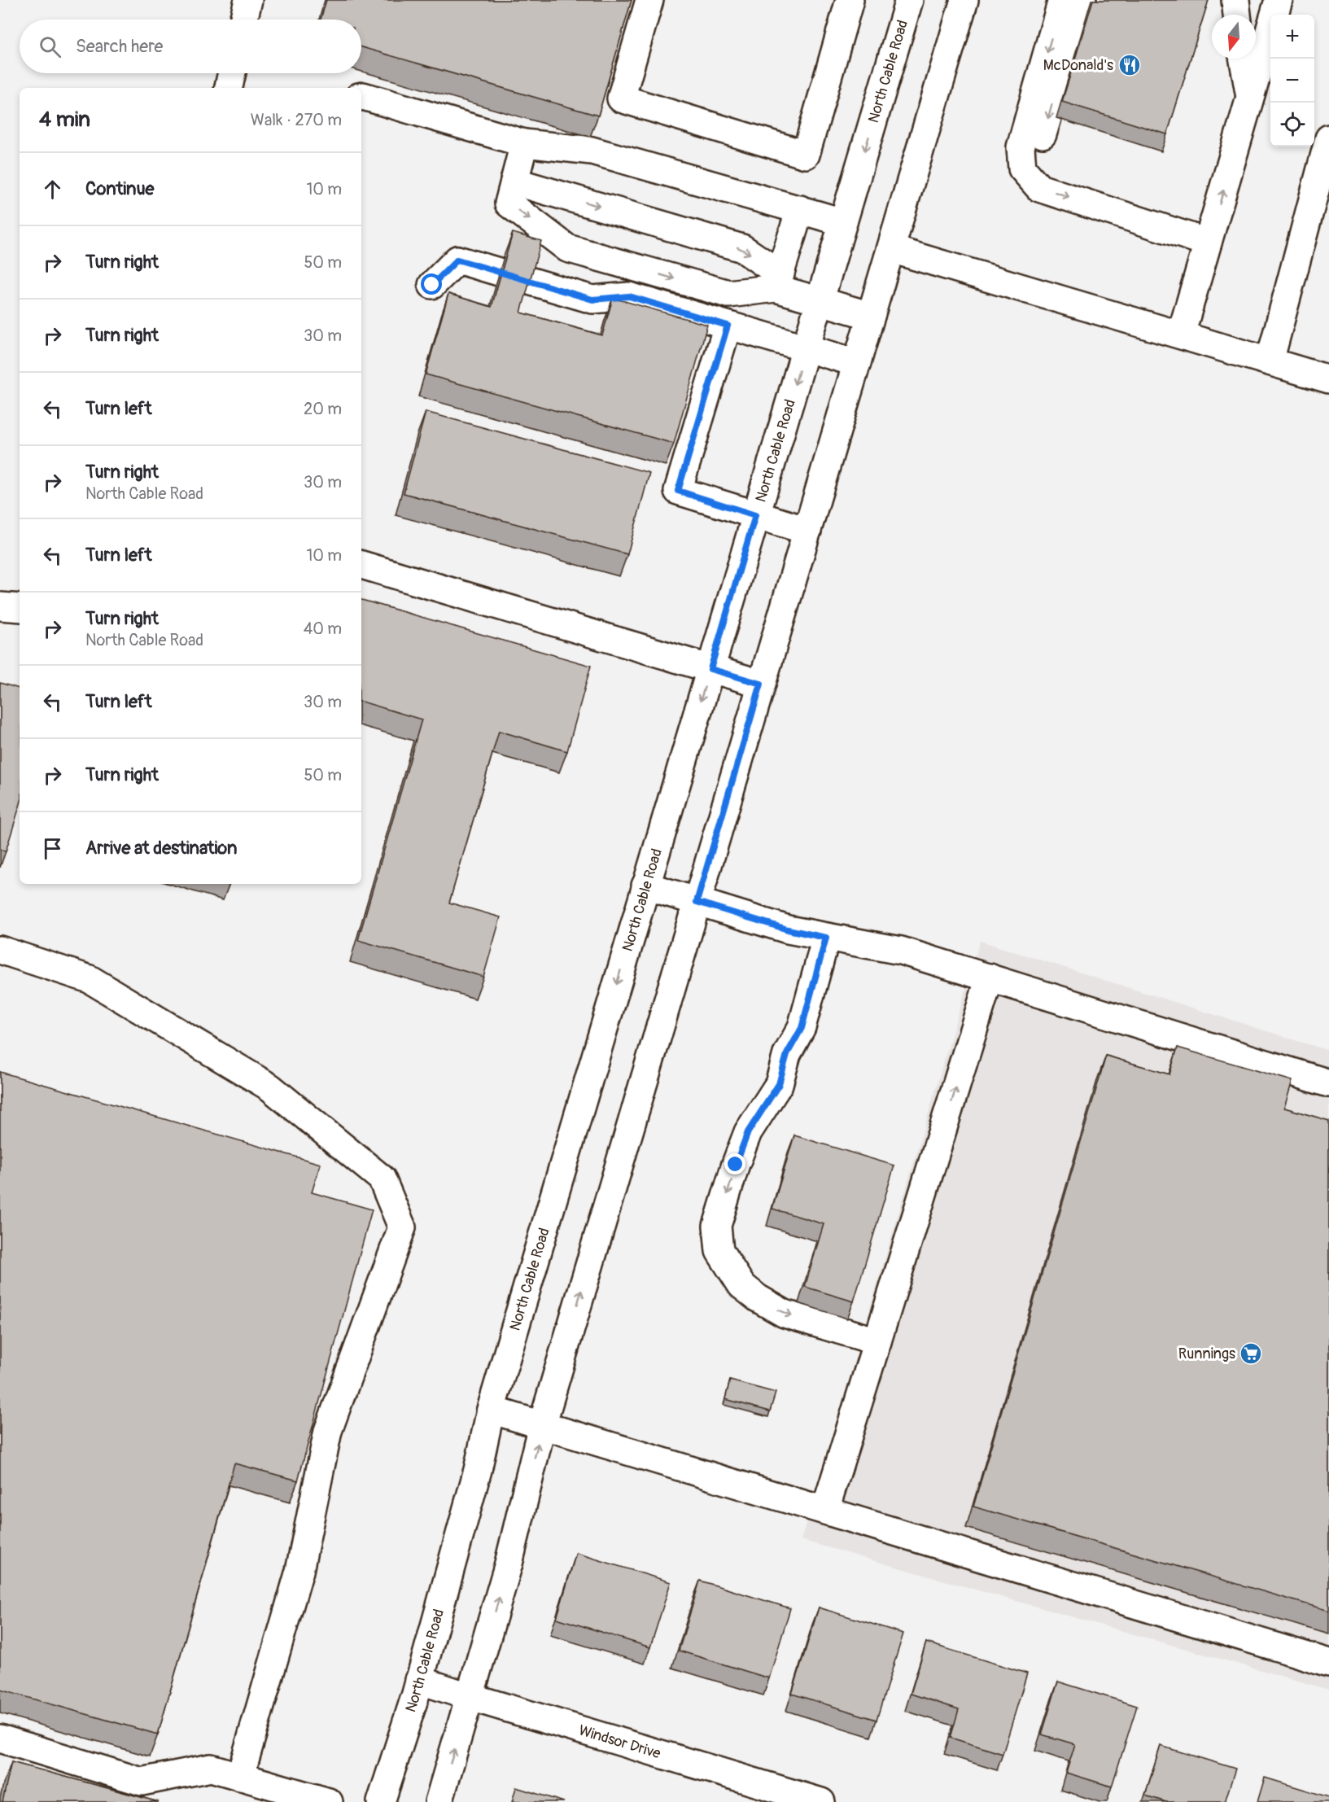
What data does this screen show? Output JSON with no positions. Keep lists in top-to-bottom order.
{
  "streets": {
    "street": ["North Cable Road", "Windsor Drive"]
  },
  "crossings": [
    ["North Cable Road", "Windsor Drive"]
  ],
  "places": {
    "restaurant": ["McDonald's"],
    "supermarket": ["Runnings"]
  },
  "north": "bottom",
  "page": {
    "map_buttons": ["+", "−"],
    "search": "Search here",
    "heading": ["4 min", "Walk · 270 m"],
    "list": [
      ["Continue", "10 m"],
      ["Turn right", "50 m"],
      ["Turn right", "30 m"],
      ["Turn left", "20 m"],
      ["Turn right", "North Cable Road", "30 m"],
      ["Turn left", "10 m"],
      ["Turn right", "North Cable Road", "40 m"],
      ["Turn left", "30 m"],
      ["Turn right", "50 m"],
      "Arrive at destination"
    ]
  }
}
